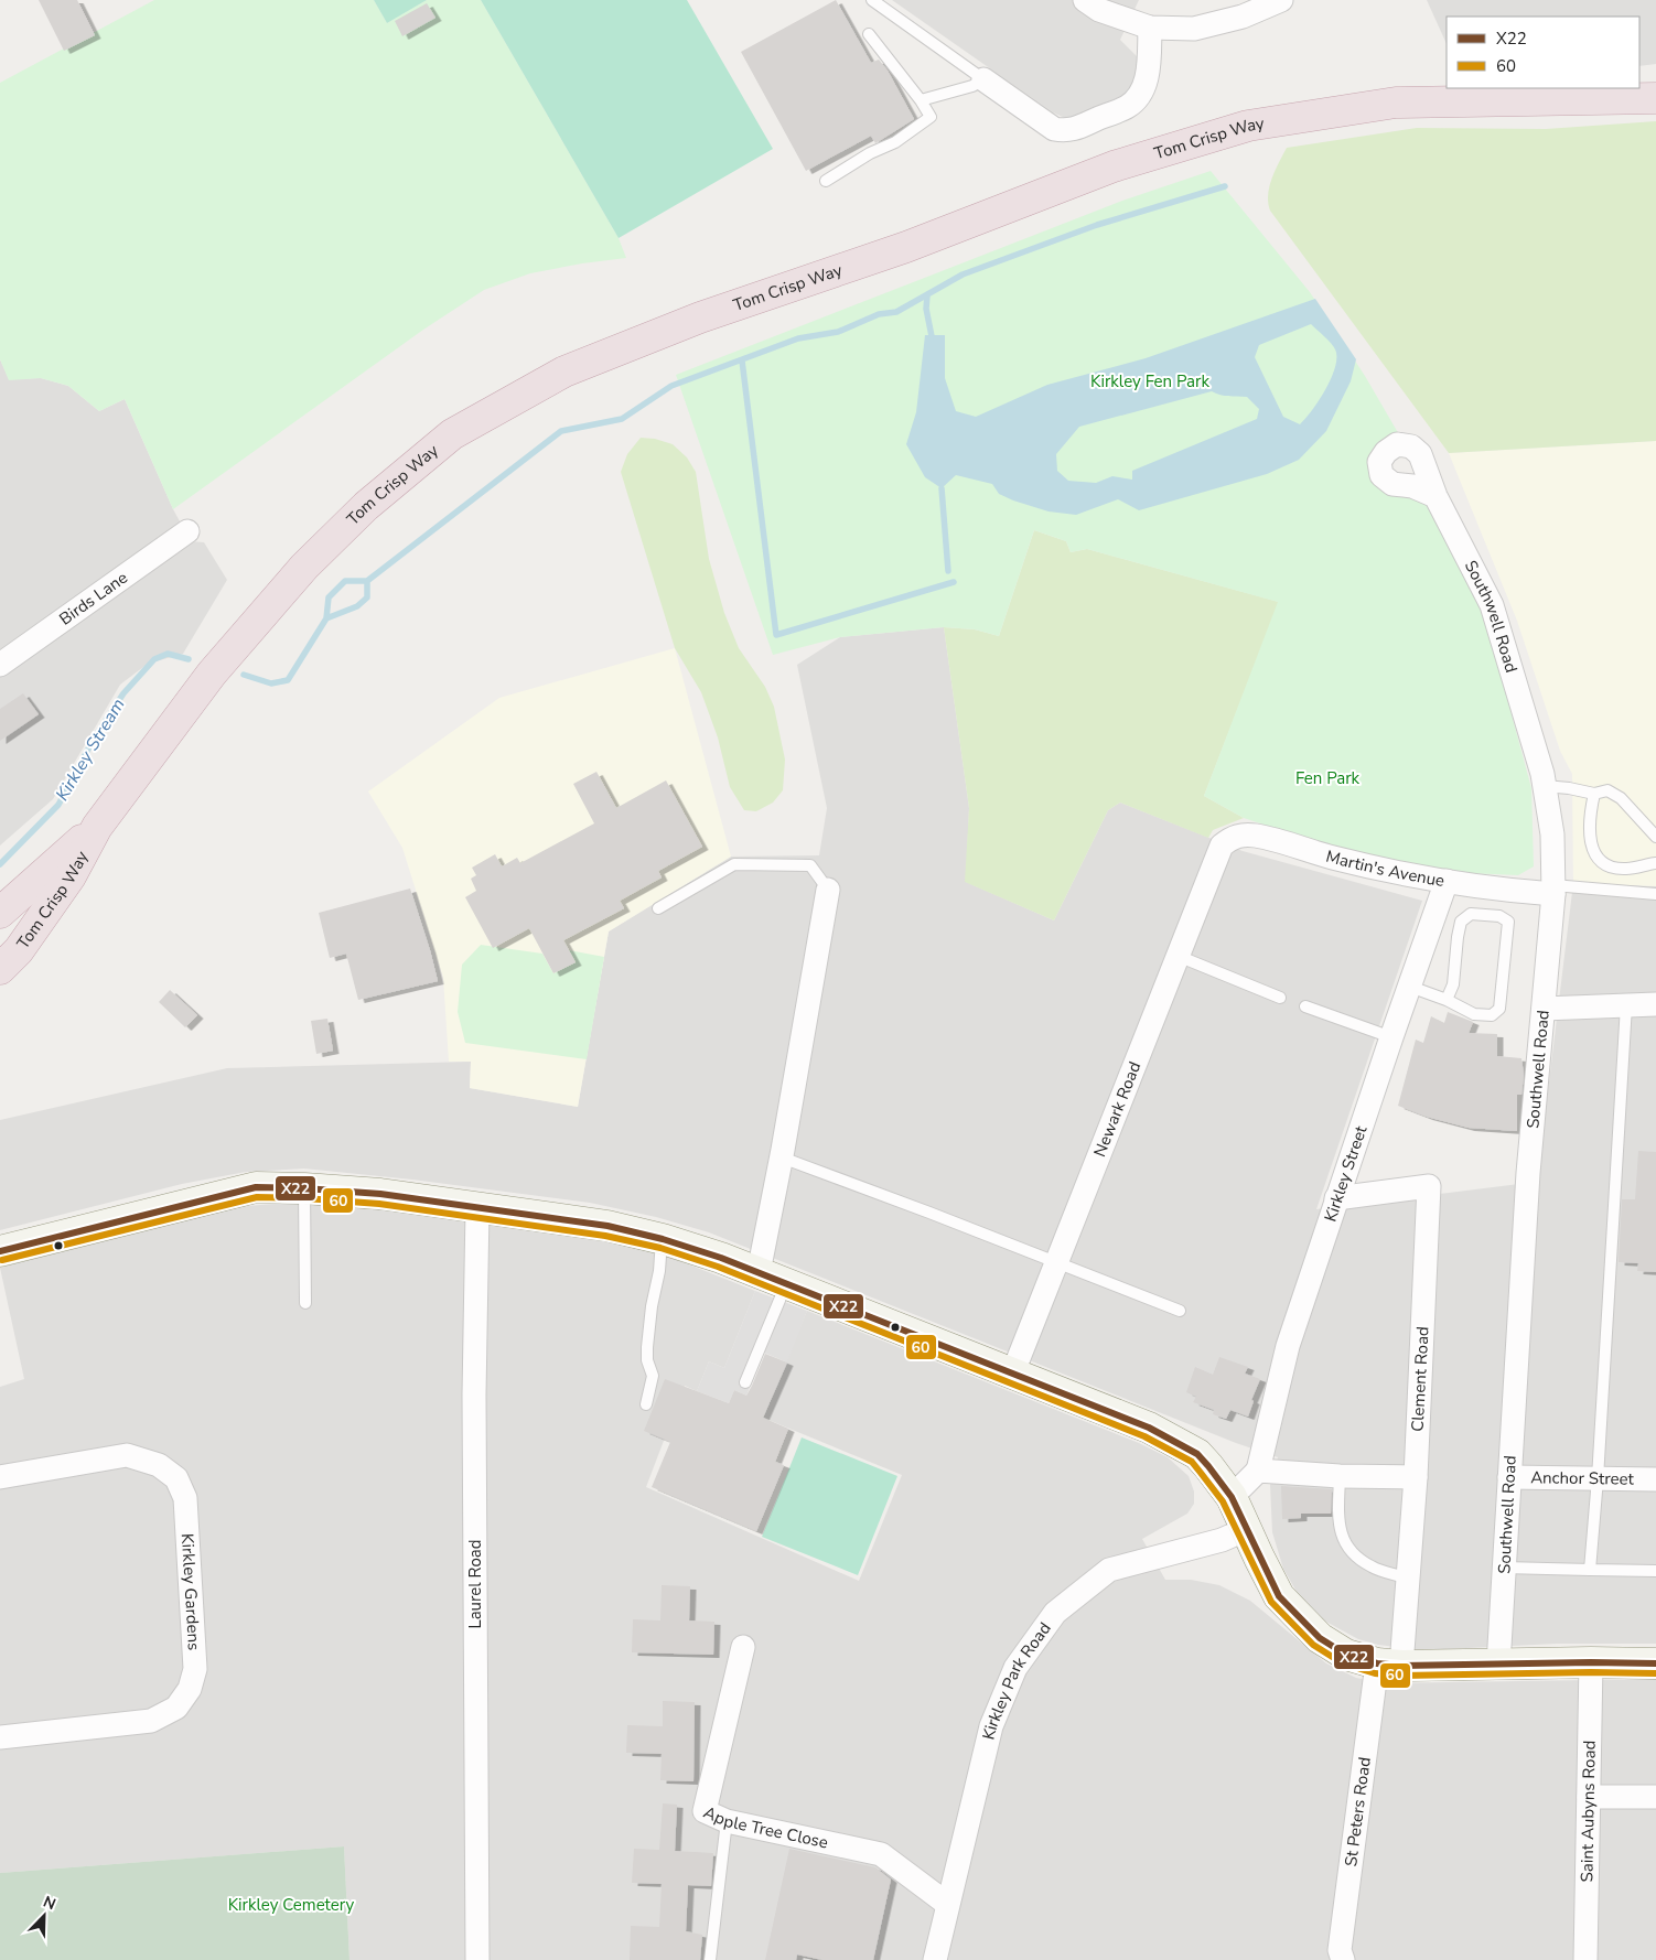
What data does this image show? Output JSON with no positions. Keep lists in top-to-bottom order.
{
  "streets": {
    "highway": ["Tom Crisp Way"],
    "street": [
      "Birds Lane",
      "Southwell Road",
      "Martin's Avenue",
      "Newark Road",
      "Kirkley Street",
      "Clement Road",
      "Anchor Street",
      "Laurel Road",
      "Kirkley Gardens",
      "Kirkley Park Road",
      "Saint Aubyns Road",
      "St Peters Road",
      "Apple Tree Close"
    ]
  },
  "crossings": [
    ["Southwell Road", "Martin's Avenue"],
    ["Southwell Road", "Anchor Street"],
    ["Martin's Avenue", "Newark Road"],
    ["Martin's Avenue", "Kirkley Street"],
    ["Kirkley Street", "Clement Road"],
    ["Clement Road", "St Peters Road"],
    ["Kirkley Park Road", "Apple Tree Close"]
  ],
  "water": ["Kirkley Stream"],
  "parks": ["Kirkley Fen Park", "Fen Park", "Kirkley Cemetery"],
  "lines": ["transit line X22", "transit line 60"],
  "legend": ["X22", "60"],
  "north": "top right"
}
